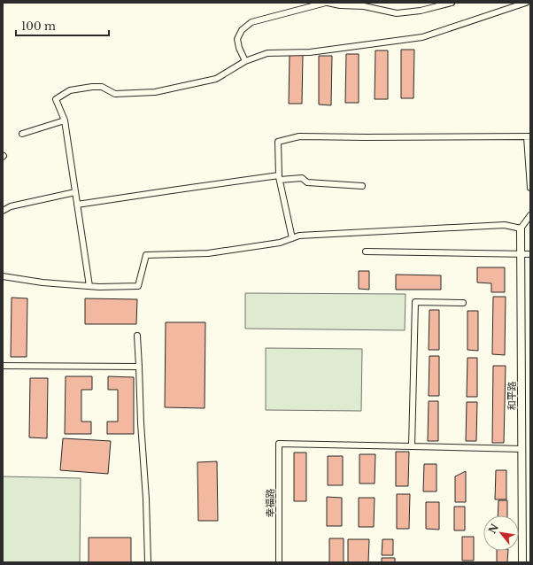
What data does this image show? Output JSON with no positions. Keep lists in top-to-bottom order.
{
  "streets": {
    "street": ["和平路", "幸福路"]
  },
  "scale_bar": "100 m",
  "north": "top left"
}
